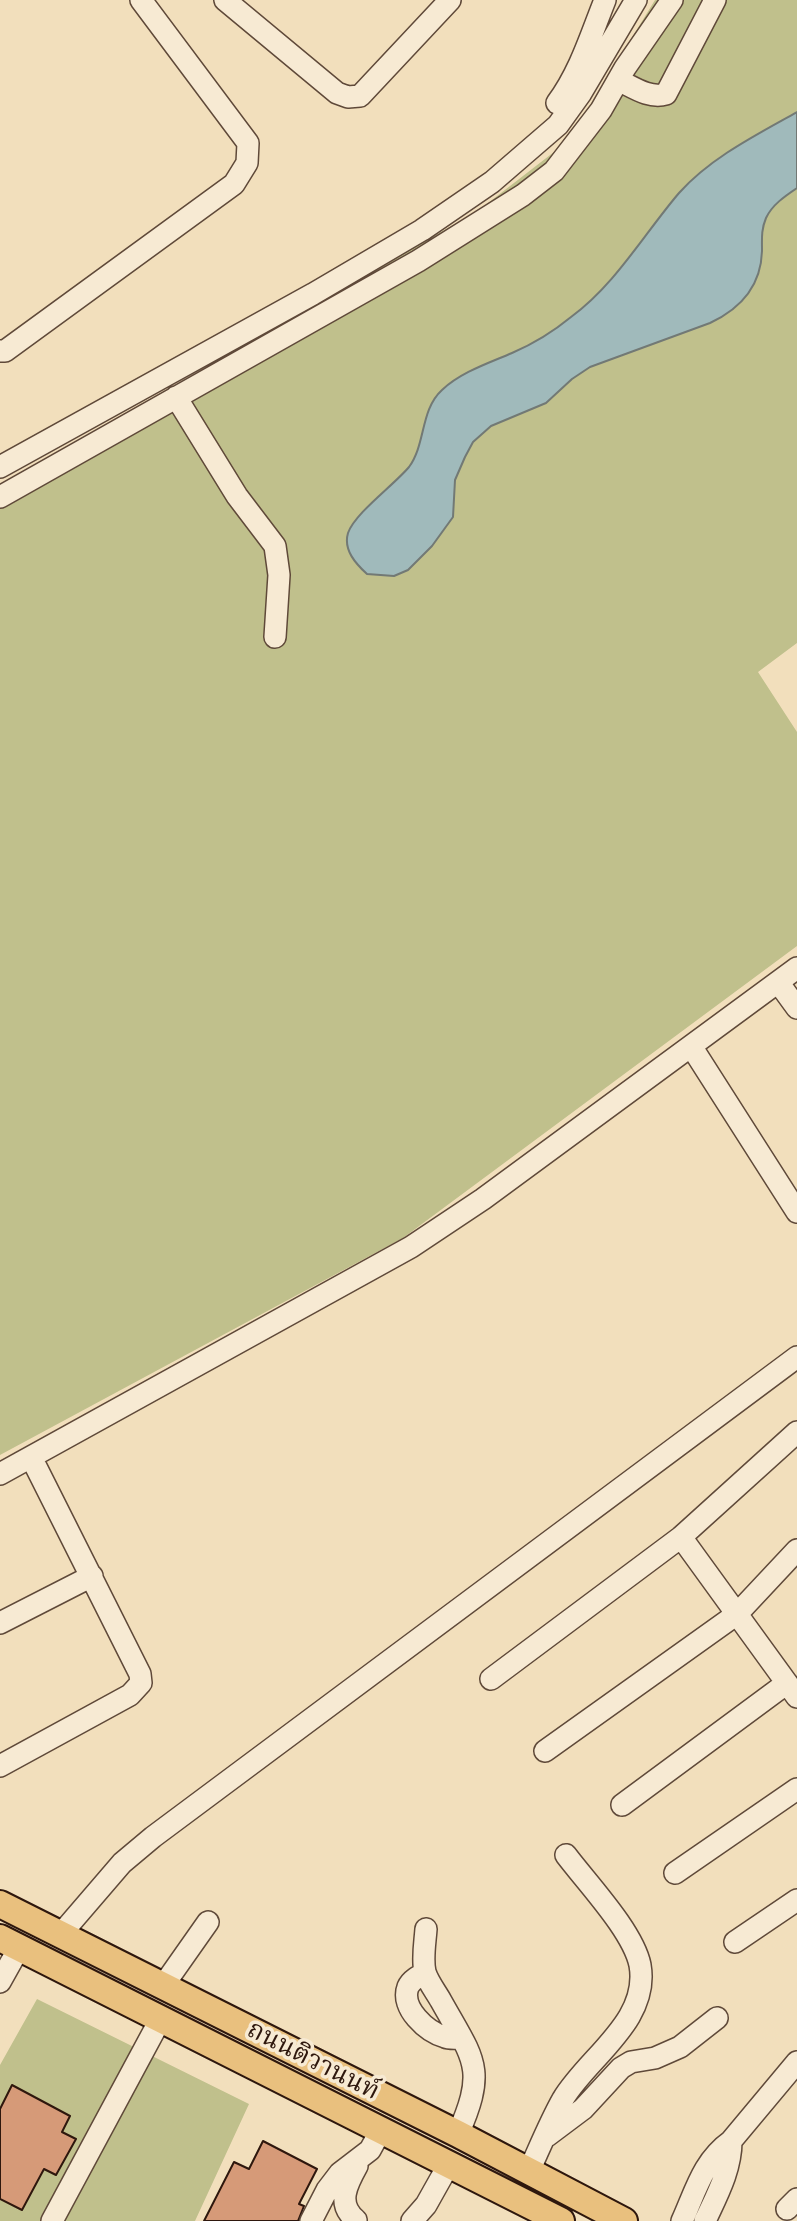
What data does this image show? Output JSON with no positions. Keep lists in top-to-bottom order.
{
  "streets": {
    "main road": ["ถนนติวานนท์"]
  }
}
